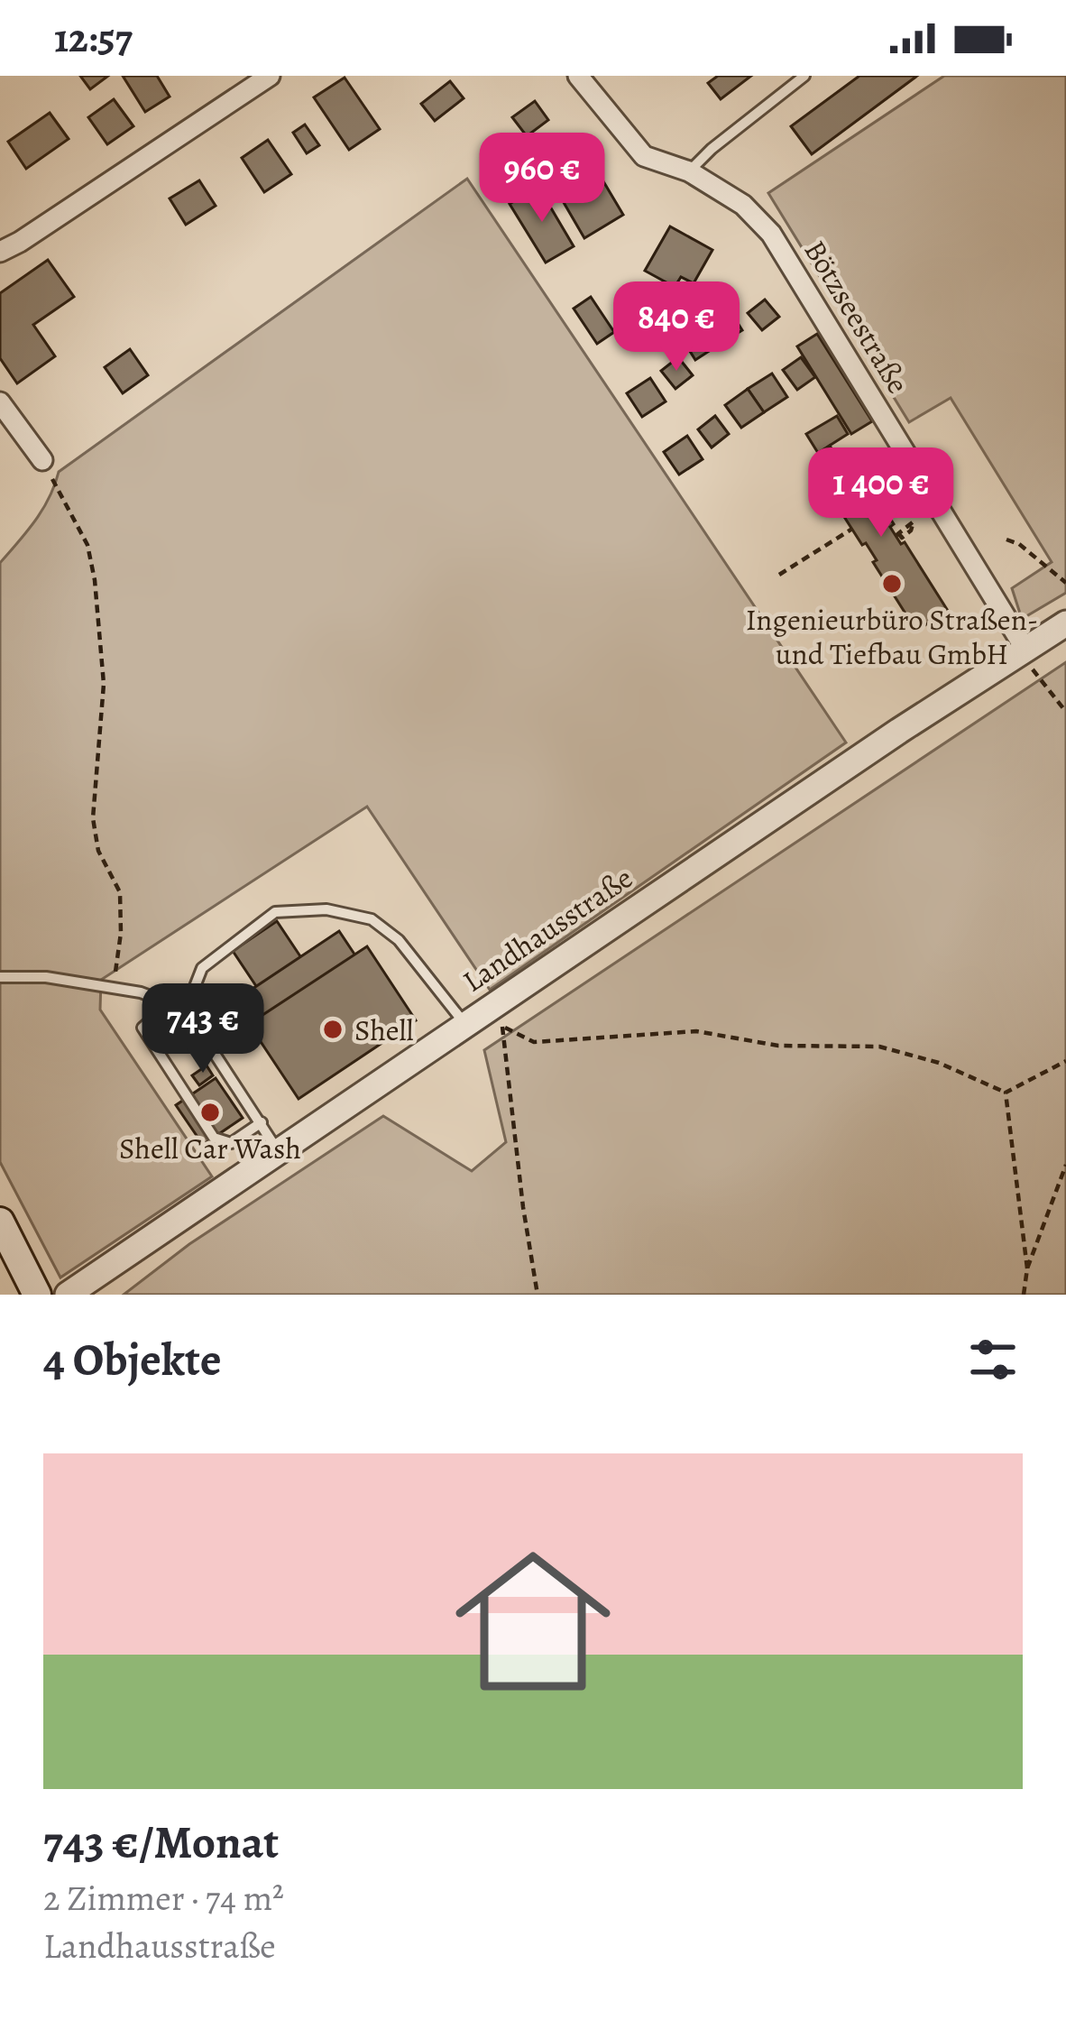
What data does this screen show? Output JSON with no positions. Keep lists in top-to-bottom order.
{
  "streets": {
    "street": ["Bötzseestraße", "Landhausstraße"]
  },
  "crossings": [
    ["Bötzseestraße", "Landhausstraße"]
  ],
  "places": ["Ingenieurbüro Straßen- und Tiefbau GmbH", "Shell", "Shell Car Wash"],
  "page": {
    "status": "12:57",
    "price": [
      "960 €",
      "840 €",
      "1 400 €",
      "743 €"
    ],
    "heading": "4 Objekte",
    "list": [
      {
        "name": "743 €/Monat",
        "note": "2 Zimmer · 74 m² · Landhausstraße"
      }
    ]
  }
}
